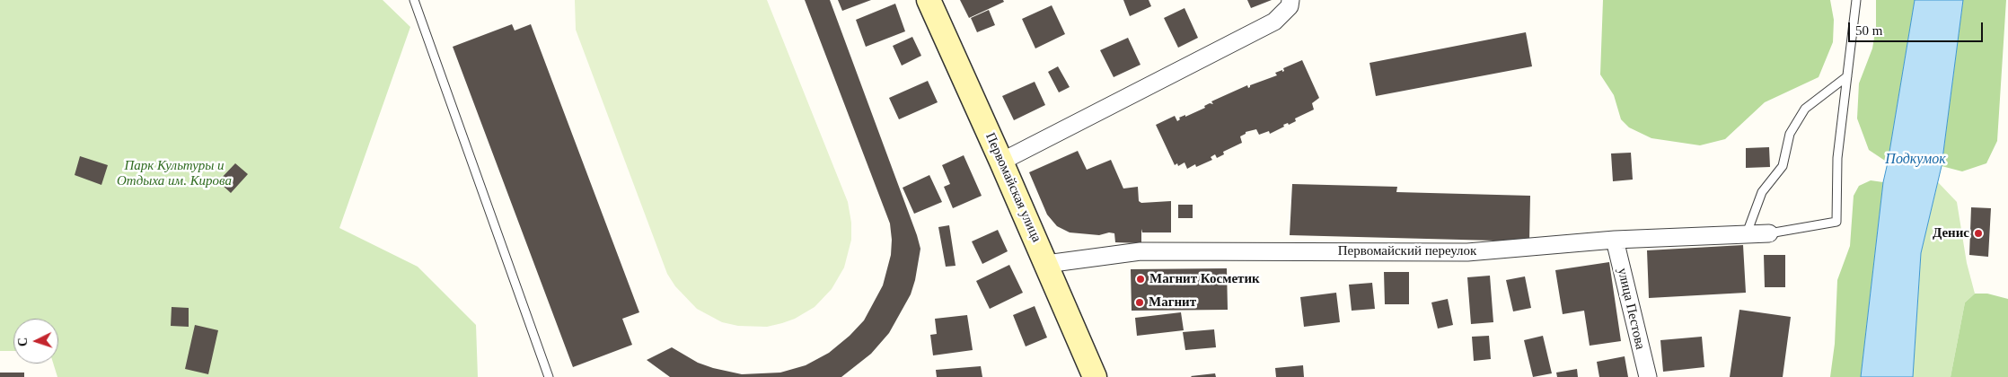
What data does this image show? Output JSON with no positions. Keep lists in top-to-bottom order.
{
  "streets": {
    "street": ["Первомайская улица", "Первомайский переулок", "улица Пестова"]
  },
  "crossings": [
    ["Первомайская улица", "Первомайский переулок"],
    ["Первомайский переулок", "улица Пестова"]
  ],
  "water": ["Подкумок"],
  "parks": ["Парк Культуры и Отдыха им. Кирова"],
  "places": ["Денис", "Магнит Косметик", "Магнит"],
  "scale_bar": "50 m",
  "north": "left"
}
